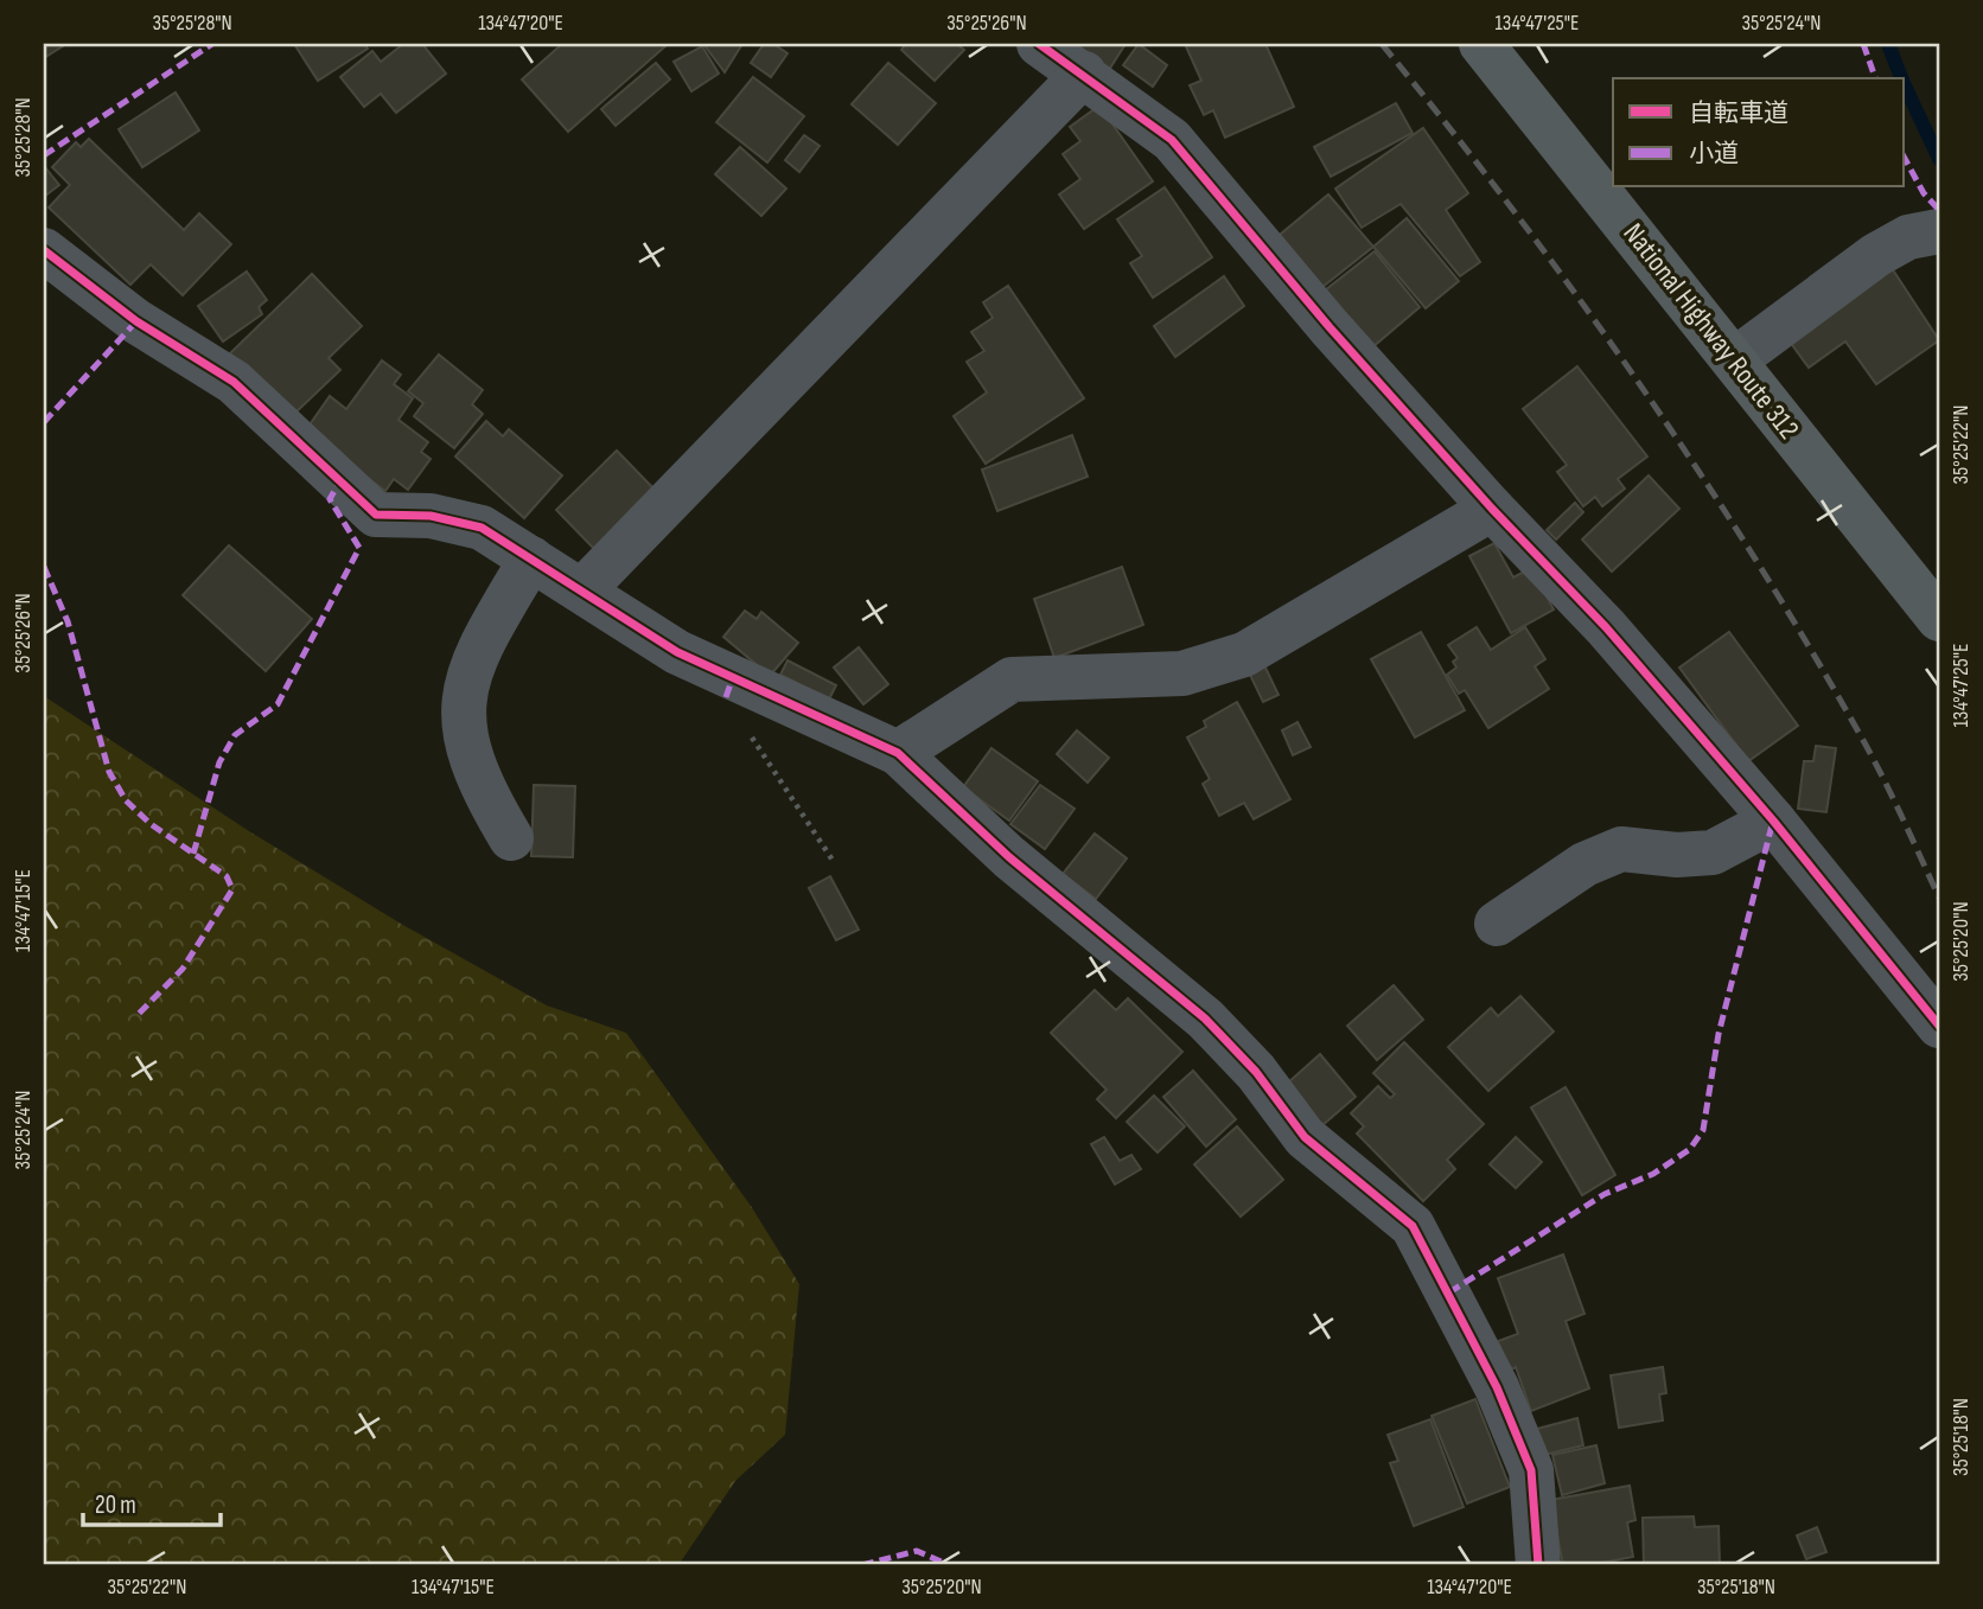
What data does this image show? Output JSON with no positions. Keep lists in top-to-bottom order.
{
  "streets": {
    "highway": ["National Highway Route 312"]
  },
  "legend": ["自転車道", "小道"],
  "scale_bar": "20 m",
  "coordinates": [
    "35°25'28\"N",
    "134°47'20\"E",
    "35°25'26\"N",
    "134°47'25\"E",
    "35°25'24\"N",
    "35°25'22\"N",
    "134°47'15\"E",
    "35°25'20\"N",
    "35°25'18\"N"
  ]
}
